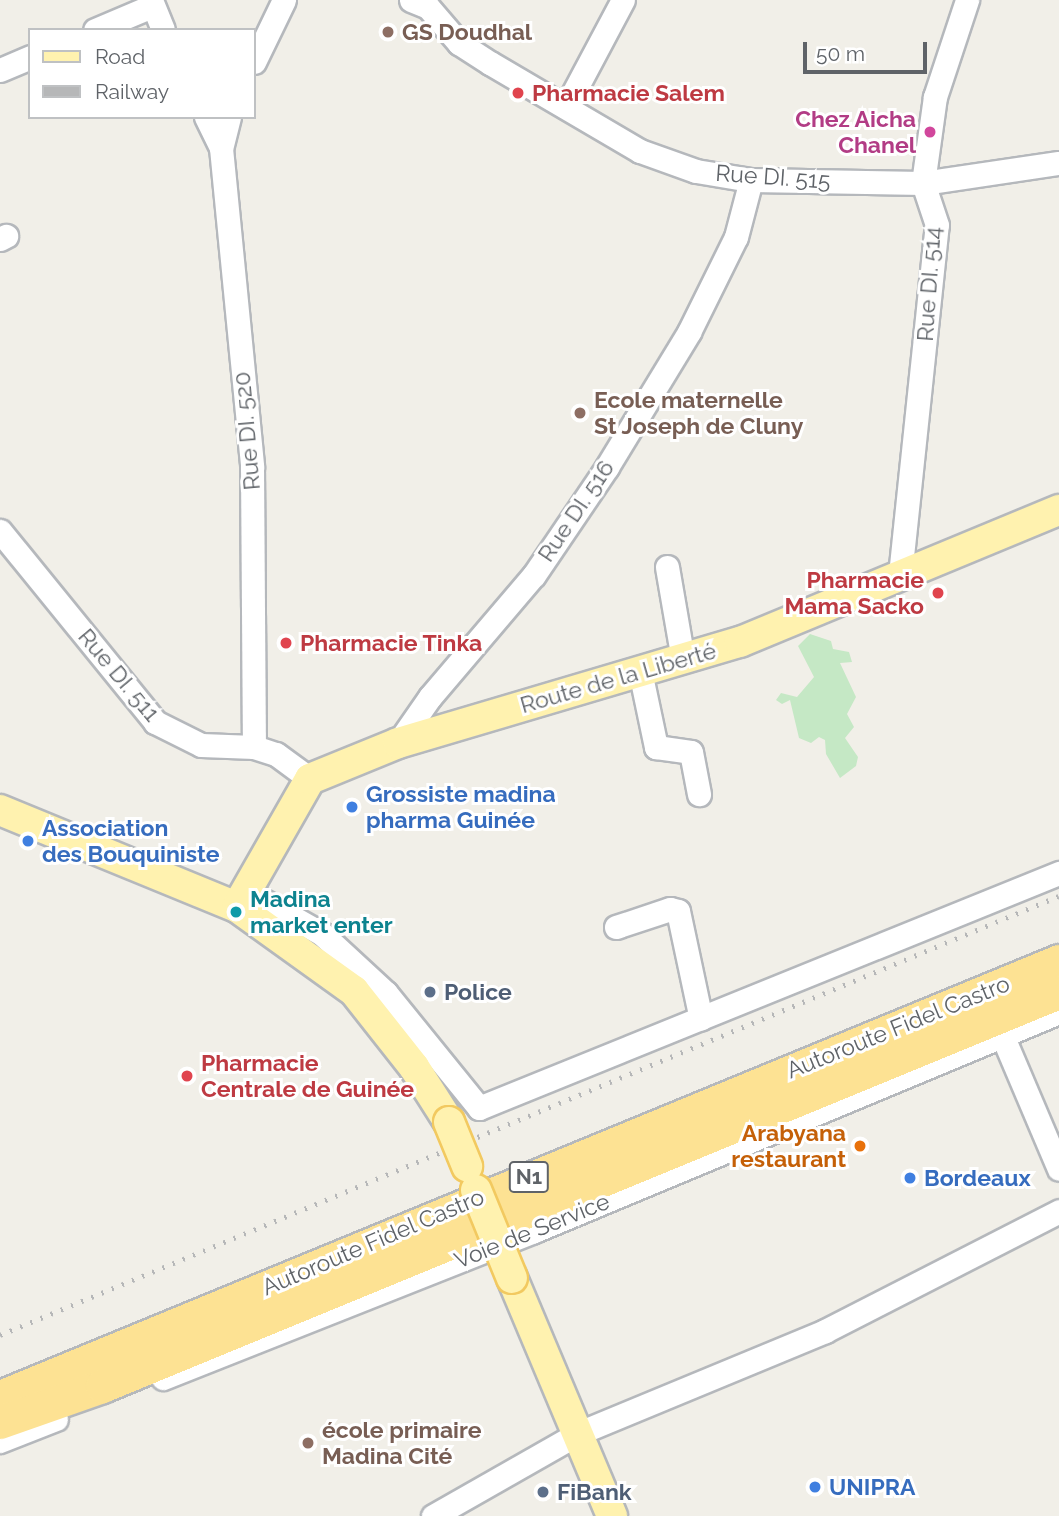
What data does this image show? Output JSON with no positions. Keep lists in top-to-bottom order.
{
  "streets": {
    "highway": ["Autoroute Fidel Castro", "N1"],
    "main road": ["Route de la Liberté"],
    "street": [
      "Rue DI. 515",
      "Rue DI. 514",
      "Rue DI. 520",
      "Rue DI. 516",
      "Rue DI. 511",
      "Voie de Service"
    ]
  },
  "crossings": [
    ["Rue DI. 515", "Rue DI. 514"],
    ["Rue DI. 515", "Rue DI. 516"],
    ["Rue DI. 514", "Route de la Liberté"],
    ["Rue DI. 520", "Rue DI. 511"],
    ["Rue DI. 516", "Route de la Liberté"],
    ["Rue DI. 511", "Route de la Liberté"]
  ],
  "places": [
    "GS Doudhal",
    "Pharmacie Salem",
    "Chez Aicha Chanel",
    "Ecole maternelle St Joseph de Cluny",
    "Pharmacie Mama Sacko",
    "Pharmacie Tinka",
    "Grossiste madina pharma Guinée",
    "Association des Bouquiniste",
    "Madina market enter",
    "Police",
    "Pharmacie Centrale de Guinée",
    "Arabyana restaurant",
    "Bordeaux",
    "école primaire Madina Cité",
    "UNIPRA",
    "FiBank"
  ],
  "legend": ["Road", "Railway"],
  "scale_bar": "50 m"
}
